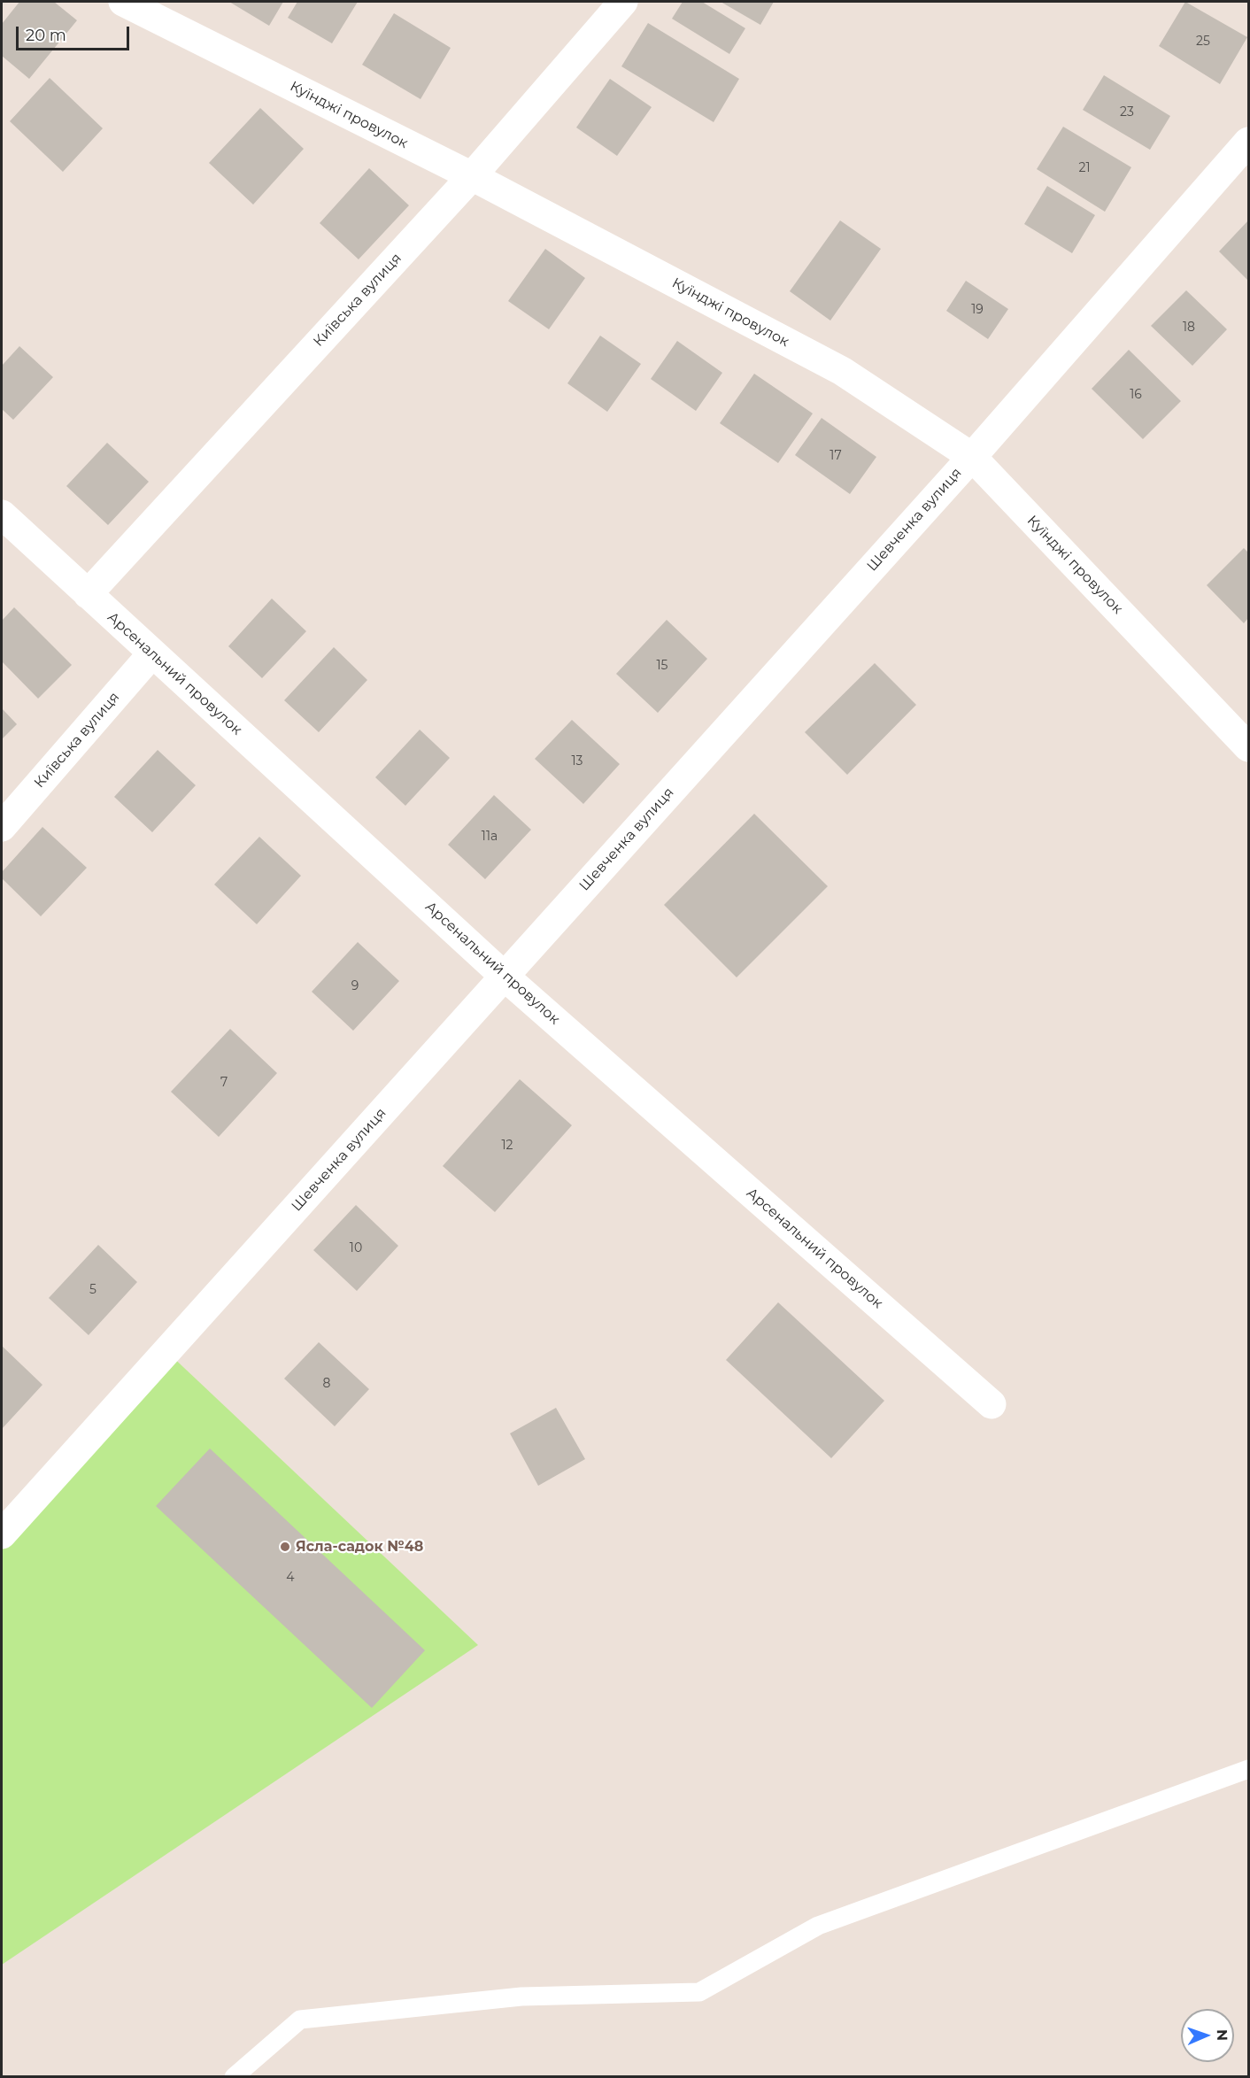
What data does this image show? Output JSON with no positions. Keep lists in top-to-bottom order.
{
  "streets": {
    "street": [
      "Куїнджі провулок",
      "Київська вулиця",
      "Шевченка вулиця",
      "Арсенальний провулок"
    ]
  },
  "crossings": [
    ["Куїнджі провулок", "Київська вулиця"],
    ["Куїнджі провулок", "Шевченка вулиця"],
    ["Київська вулиця", "Арсенальний провулок"],
    ["Шевченка вулиця", "Арсенальний провулок"]
  ],
  "places": ["Ясла-садок №48"],
  "house_numbers": [
    "25",
    "23",
    "21",
    "19",
    "18",
    "16",
    "17",
    "15",
    "13",
    "11а",
    "9",
    "7",
    "12",
    "10",
    "5",
    "8",
    "4"
  ],
  "scale_bar": "20 m",
  "north": "right"
}
